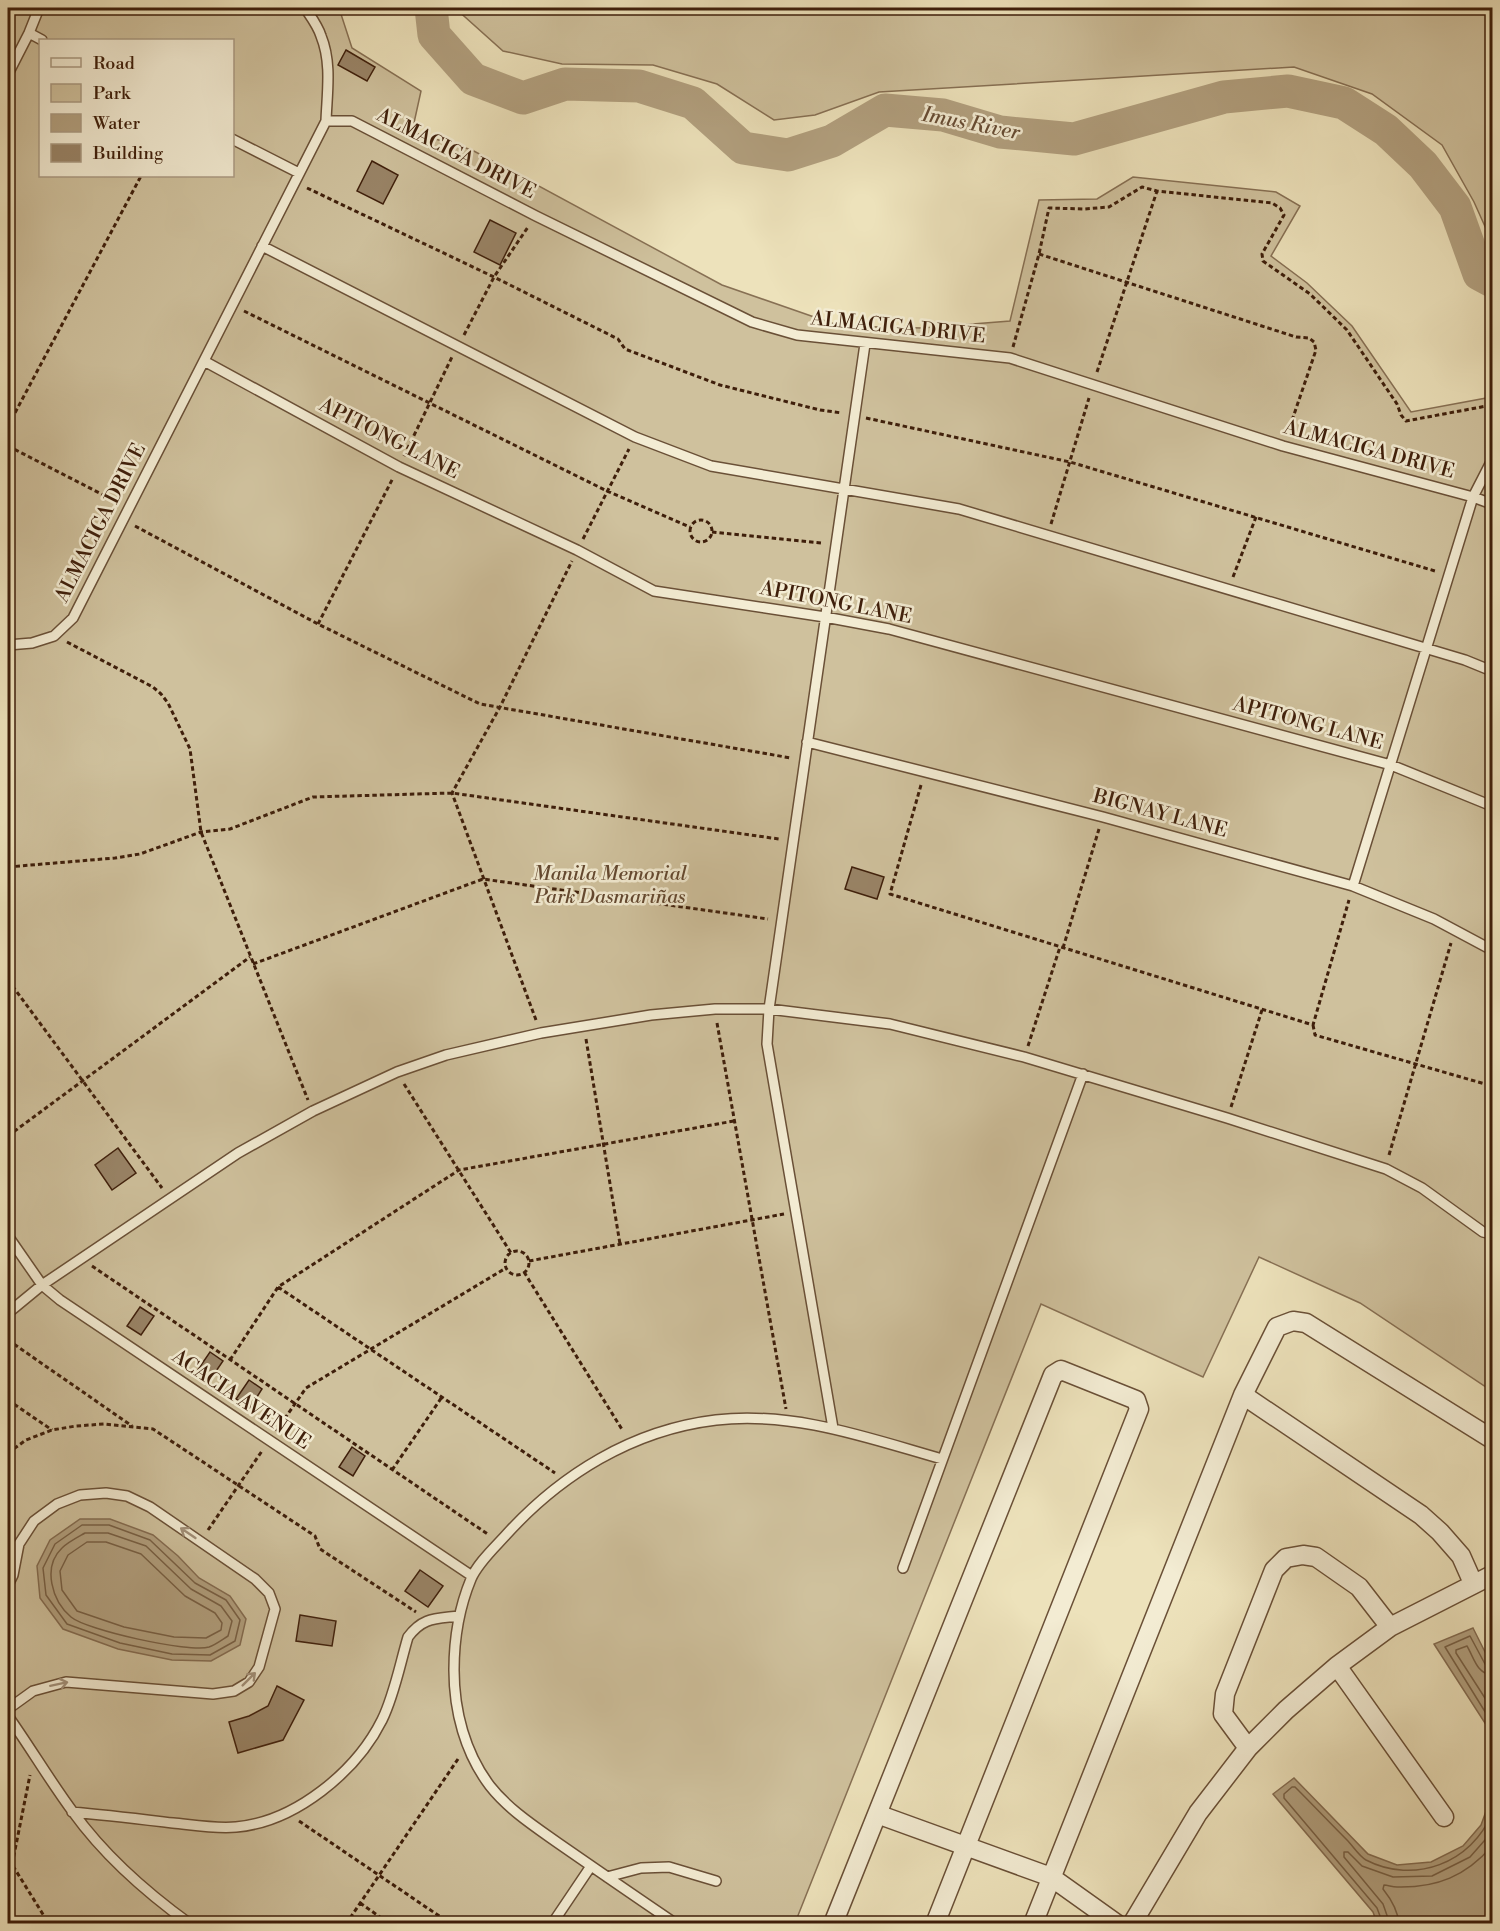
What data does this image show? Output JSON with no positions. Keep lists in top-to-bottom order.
{
  "streets": {
    "lane": [
      "ALMACIGA DRIVE",
      "APITONG LANE",
      "BIGNAY LANE",
      "ACACIA AVENUE"
    ]
  },
  "crossings": [
    ["ALMACIGA DRIVE", "APITONG LANE"]
  ],
  "water": ["Imus River"],
  "parks": ["Manila Memorial Park Dasmariñas"],
  "legend": [
    "Road",
    "Park",
    "Water",
    "Building"
  ]
}
